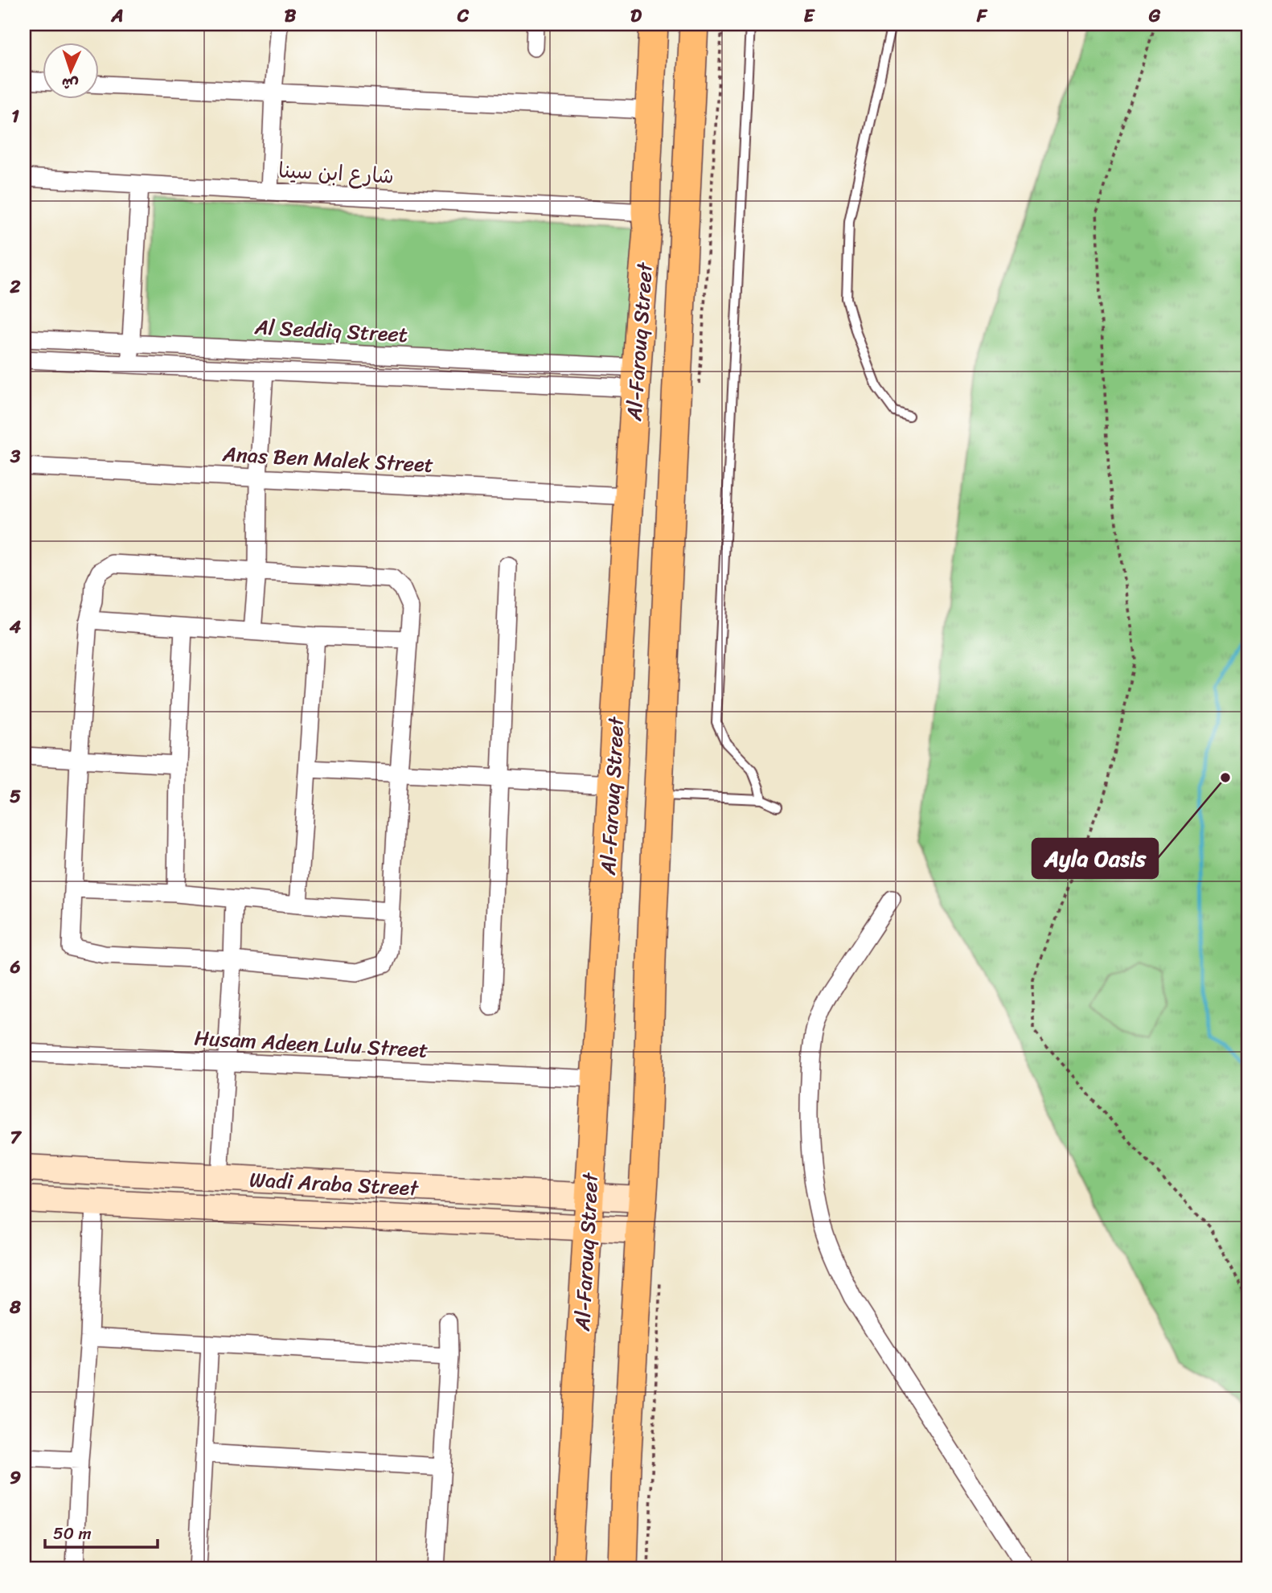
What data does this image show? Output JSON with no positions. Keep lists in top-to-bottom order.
{
  "streets": {
    "main road": ["Al-Farouq Street", "Wadi Araba Street"],
    "street": [
      "شارع ابن سينا",
      "Al Seddiq Street",
      "Anas Ben Malek Street",
      "Husam Adeen Lulu Street"
    ]
  },
  "crossings": [
    ["شارع ابن سينا", "Al-Farouq Street"],
    ["Al Seddiq Street", "Al-Farouq Street"],
    ["Al-Farouq Street", "Anas Ben Malek Street"],
    ["Al-Farouq Street", "Husam Adeen Lulu Street"],
    ["Al-Farouq Street", "Wadi Araba Street"]
  ],
  "places": ["Ayla Oasis"],
  "scale_bar": "50 m",
  "north": "bottom",
  "grid": {
    "columns": [
      "A",
      "B",
      "C",
      "D",
      "E",
      "F",
      "G"
    ],
    "rows": [
      "1",
      "2",
      "3",
      "4",
      "5",
      "6",
      "7",
      "8",
      "9"
    ]
  }
}
